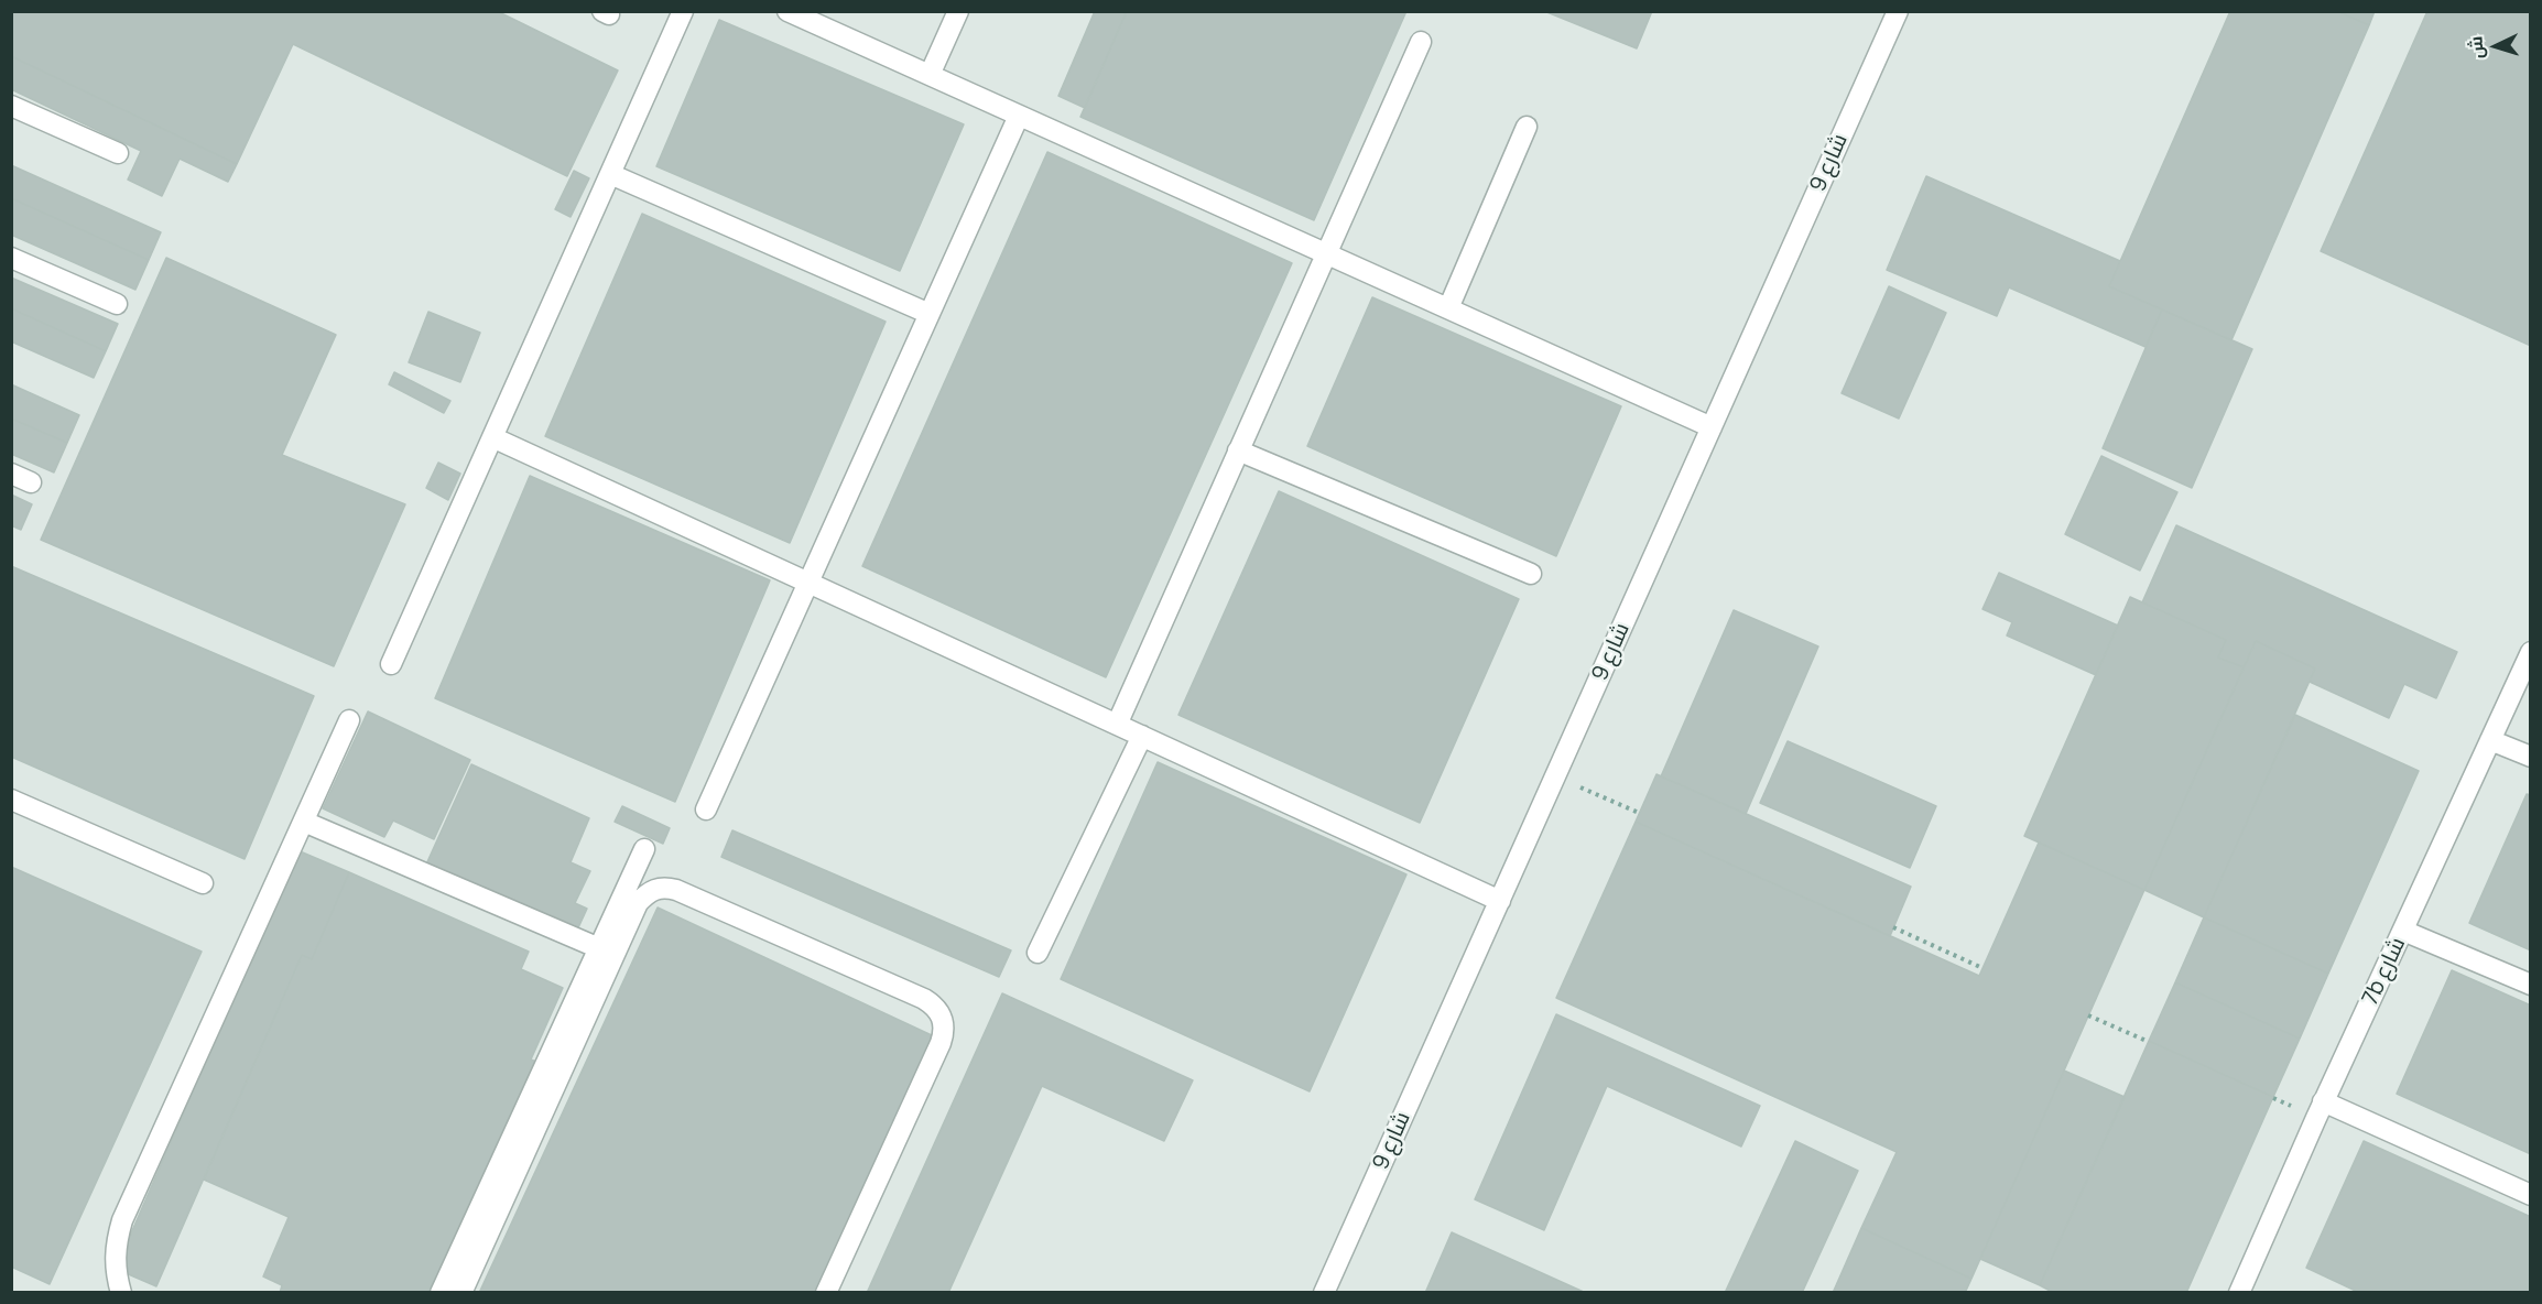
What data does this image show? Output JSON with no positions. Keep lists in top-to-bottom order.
{
  "streets": {
    "street": ["شارع 9", "7b شارع"]
  },
  "north": "left"
}
